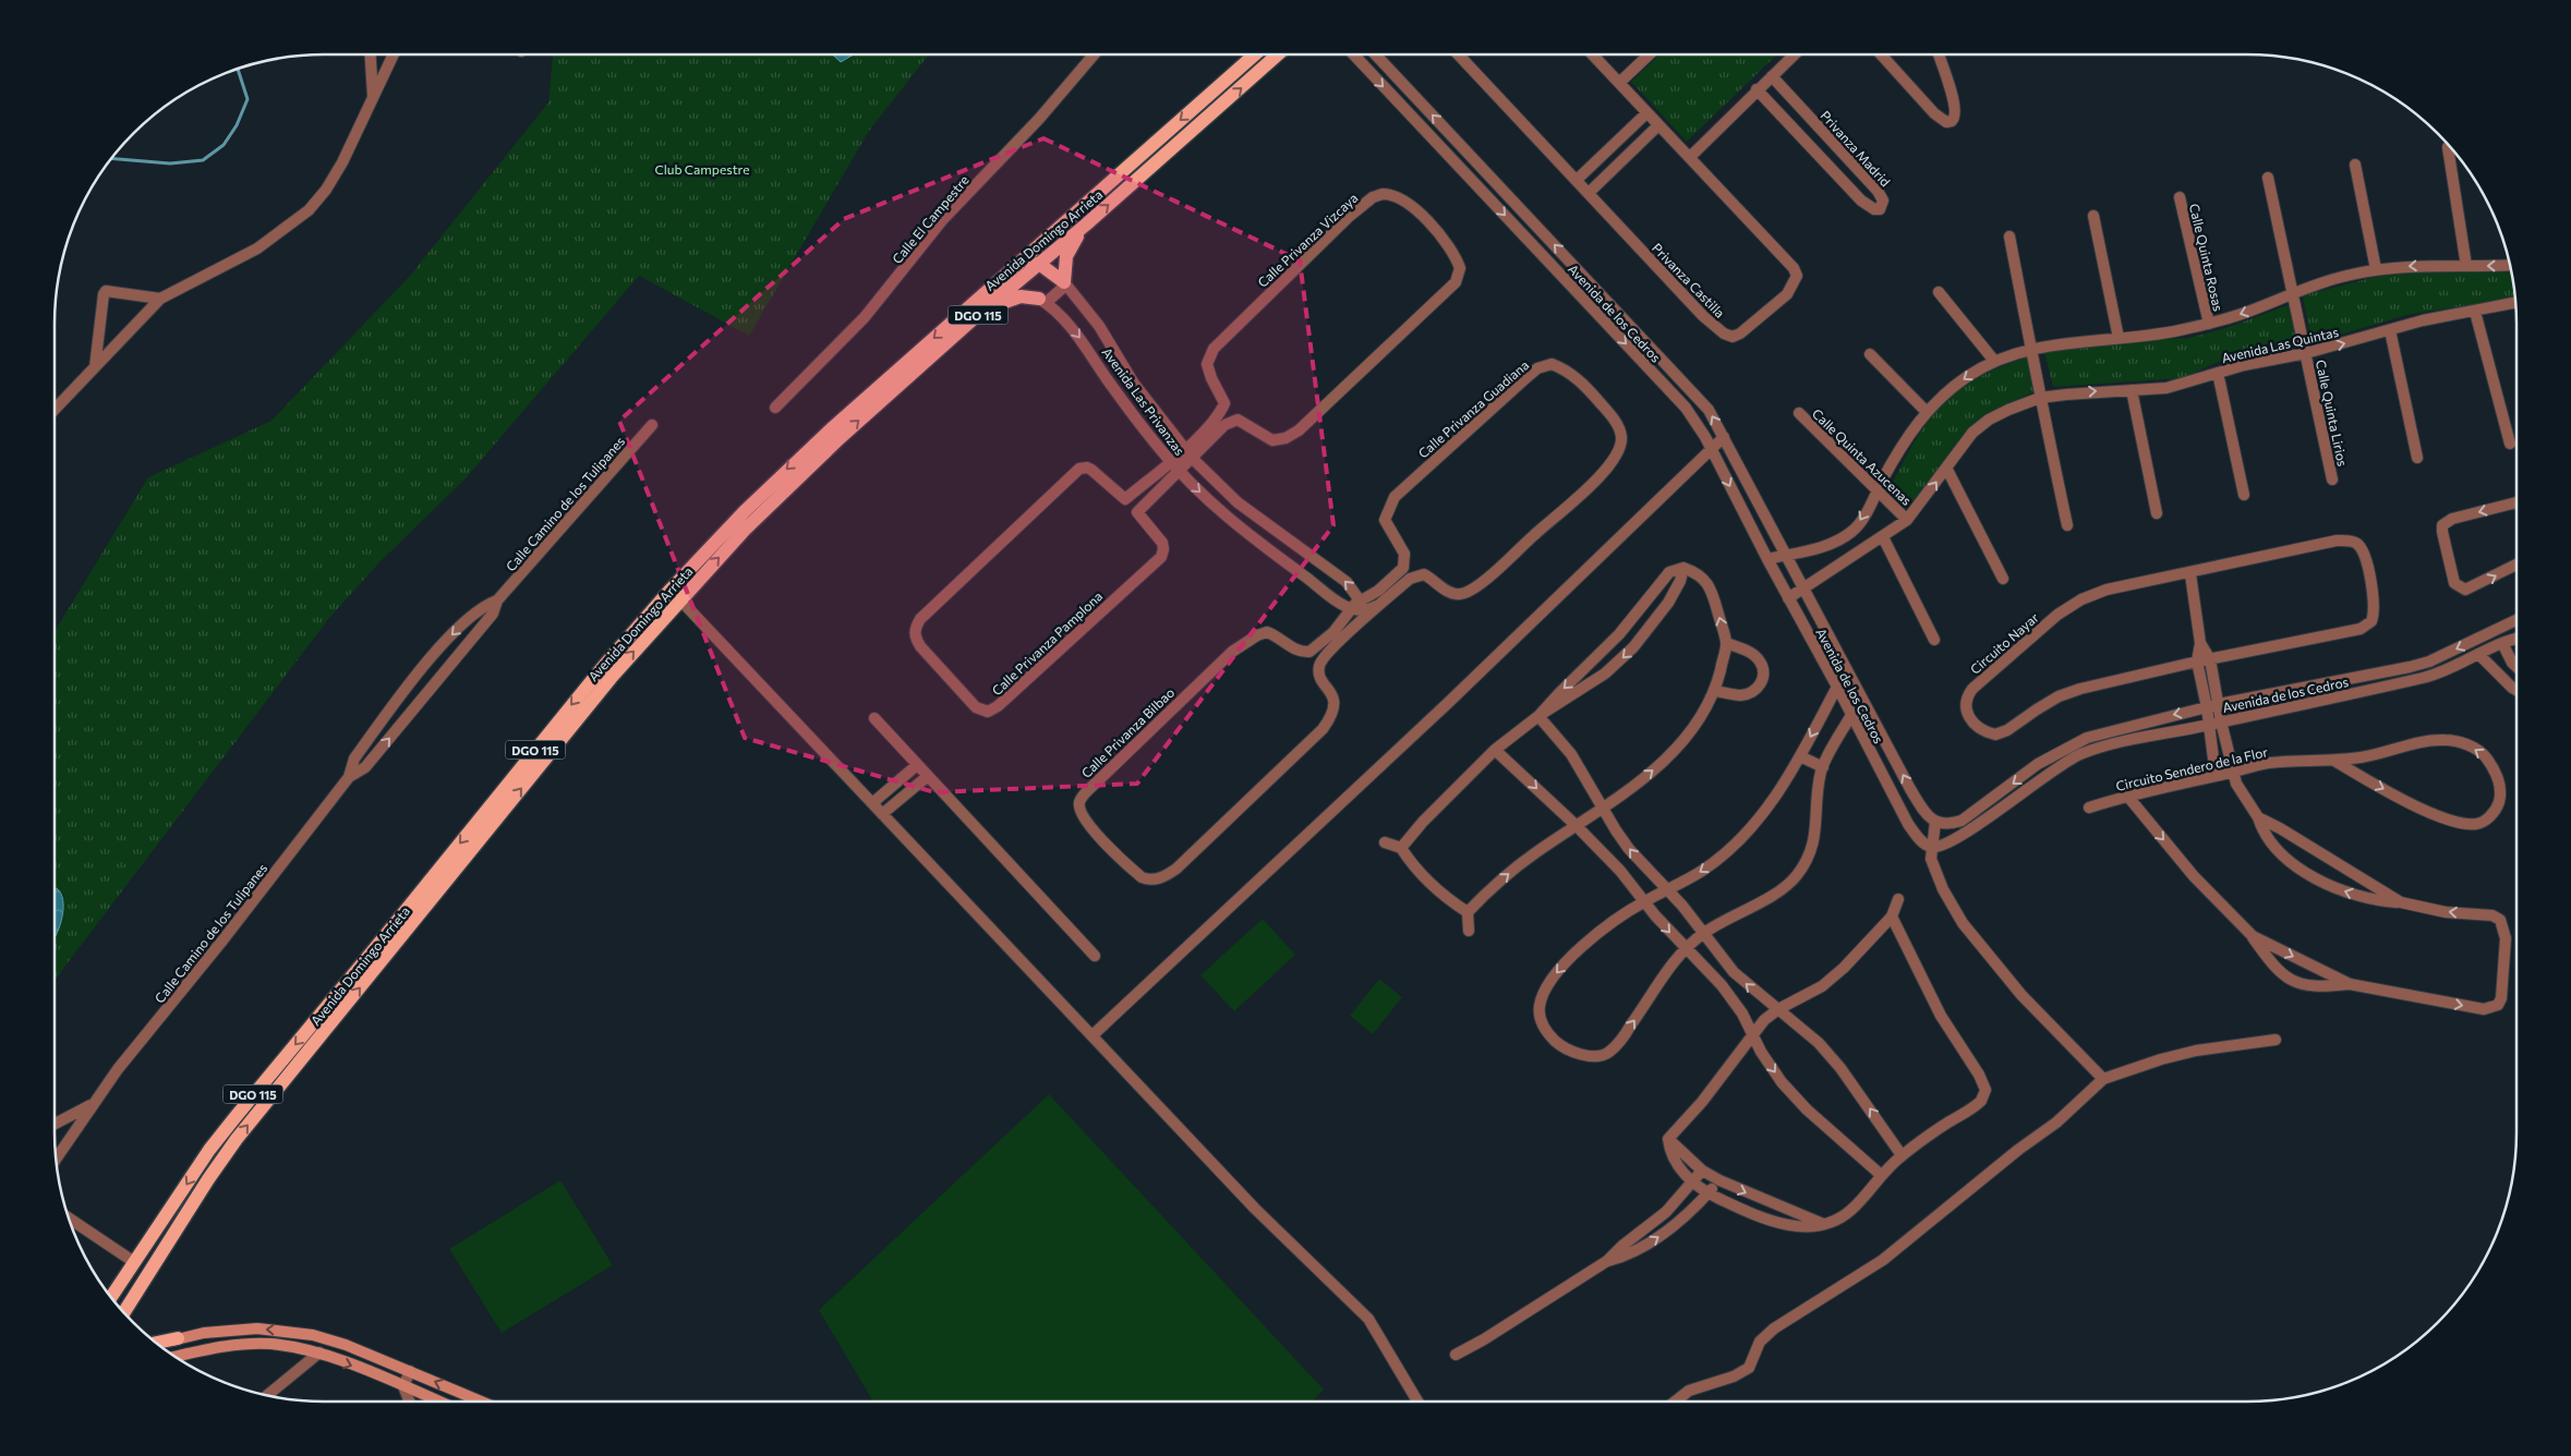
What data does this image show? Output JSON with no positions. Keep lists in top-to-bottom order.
{
  "streets": {
    "main road": ["Avenida Domingo Arrieta", "DGO 115"],
    "street": [
      "Privanza Madrid",
      "Calle El Campestre",
      "Calle Privanza Vizcaya",
      "Calle Quinta Rosas",
      "Privanza Castilla",
      "Avenida de los Cedros",
      "Avenida Las Quintas",
      "Avenida Las Privanzas",
      "Calle Privanza Guadiana",
      "Calle Quinta Lirios",
      "Calle Quinta Azucenas",
      "Calle Camino de los Tulipanes",
      "Calle Privanza Pamplona",
      "Circuito Nayar",
      "Calle Privanza Bilbao",
      "Circuito Sendero de la Flor"
    ]
  },
  "crossings": [
    ["Calle Privanza Vizcaya", "Avenida Las Privanzas"],
    ["Calle Privanza Vizcaya", "Calle Privanza Pamplona"],
    ["Avenida de los Cedros", "Avenida Las Quintas"],
    ["Avenida Las Quintas", "Calle Quinta Lirios"],
    ["Avenida Las Quintas", "Calle Quinta Azucenas"],
    ["Avenida Las Privanzas", "Calle Privanza Guadiana"],
    ["Avenida Las Privanzas", "Calle Privanza Pamplona"],
    ["Avenida Las Privanzas", "Calle Privanza Bilbao"],
    ["Calle Privanza Guadiana", "Calle Privanza Bilbao"]
  ],
  "parks": ["Club Campestre"]
}
